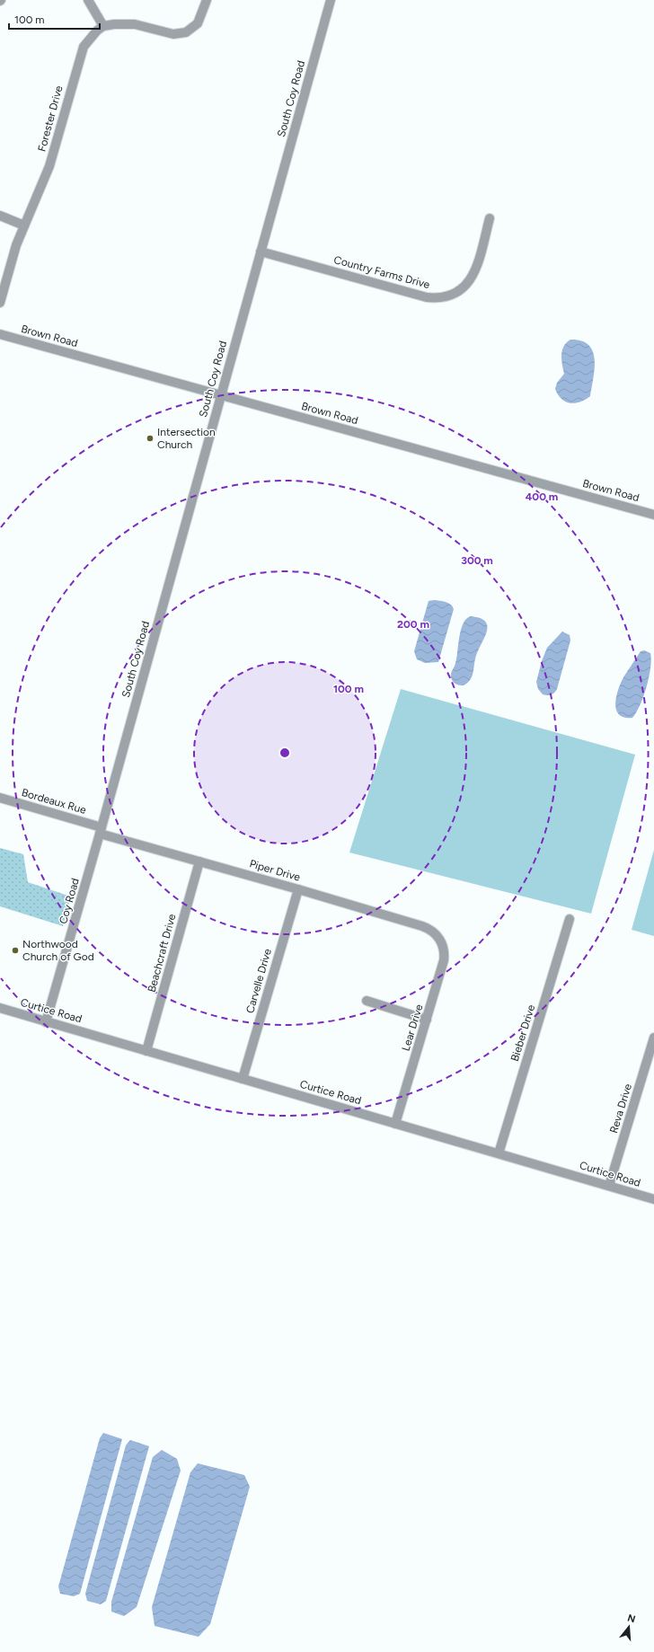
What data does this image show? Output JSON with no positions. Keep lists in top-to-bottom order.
{
  "streets": {
    "street": [
      "South Coy Road",
      "Forester Drive",
      "Country Farms Drive",
      "Brown Road",
      "Bordeaux Rue",
      "Piper Drive",
      "Coy Road",
      "Beachcraft Drive",
      "Carvelle Drive",
      "Curtice Road",
      "Lear Drive",
      "Bieber Drive",
      "Reva Drive"
    ]
  },
  "crossings": [
    ["South Coy Road", "Country Farms Drive"],
    ["South Coy Road", "Brown Road"],
    ["South Coy Road", "Coy Road"],
    ["Bordeaux Rue", "Piper Drive"],
    ["Bordeaux Rue", "Coy Road"],
    ["Piper Drive", "Coy Road"],
    ["Piper Drive", "Beachcraft Drive"],
    ["Piper Drive", "Carvelle Drive"],
    ["Piper Drive", "Lear Drive"],
    ["Coy Road", "Curtice Road"],
    ["Beachcraft Drive", "Curtice Road"],
    ["Carvelle Drive", "Curtice Road"],
    ["Curtice Road", "Lear Drive"],
    ["Curtice Road", "Bieber Drive"],
    ["Curtice Road", "Reva Drive"]
  ],
  "places": ["Intersection Church", "Northwood Church of God"],
  "scale_bar": "100 m",
  "north": "top",
  "rings": [
    "400 m",
    "300 m",
    "200 m",
    "100 m"
  ]
}
